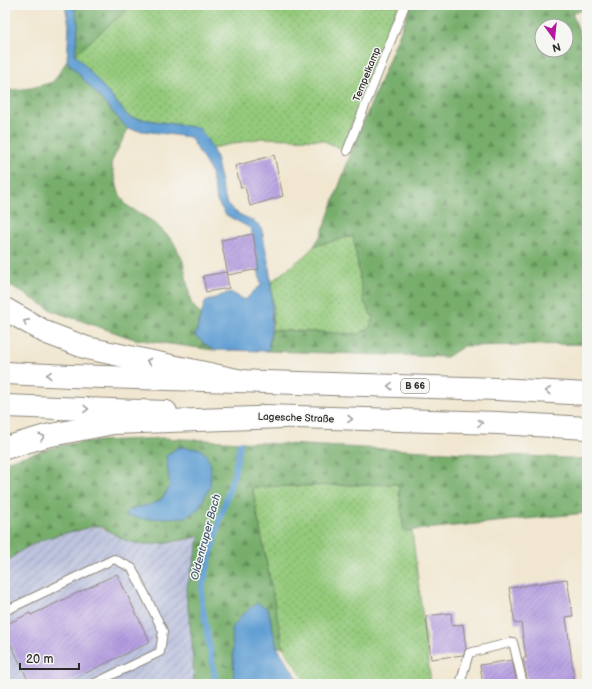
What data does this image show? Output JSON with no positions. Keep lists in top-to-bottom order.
{
  "streets": {
    "highway": ["B 66", "Lagesche Straße"],
    "lane": ["Tempelkamp"]
  },
  "water": ["Oldentruper Bach"],
  "scale_bar": "20 m",
  "north": "bottom"
}
